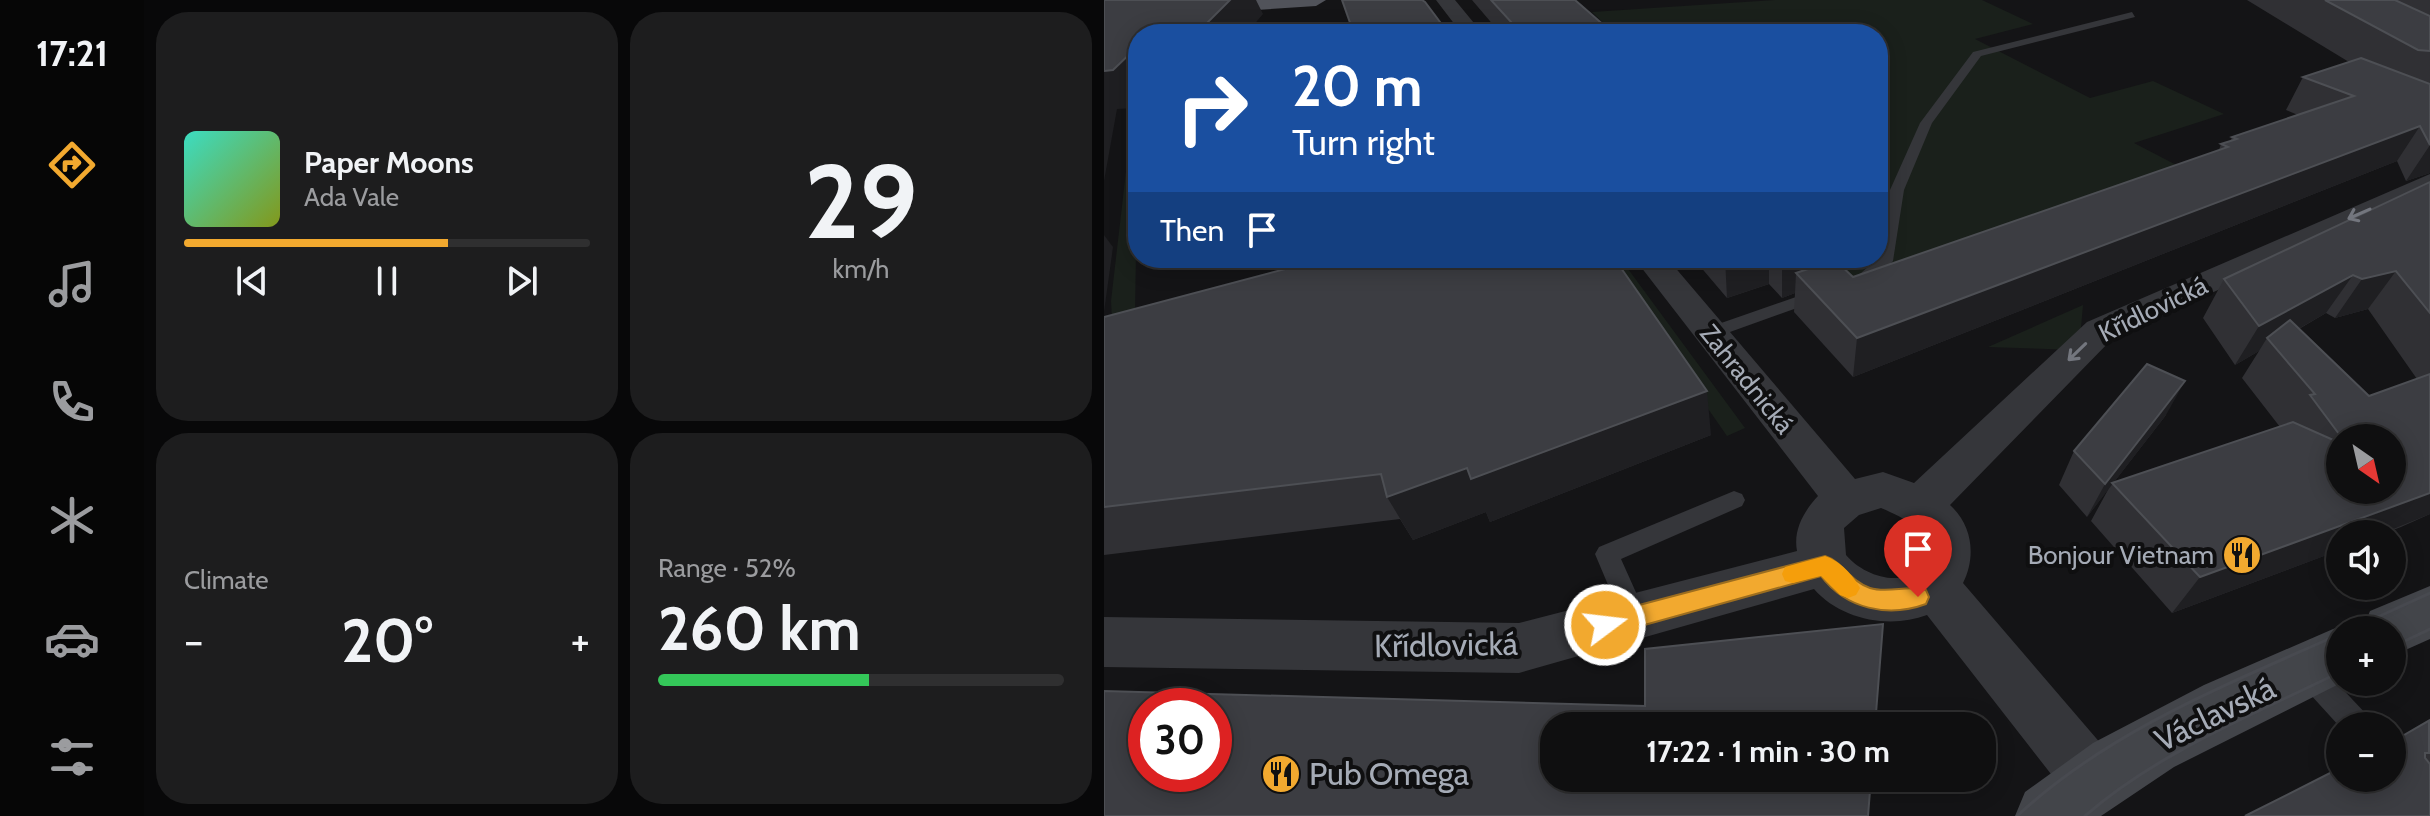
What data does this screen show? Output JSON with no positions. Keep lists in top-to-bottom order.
{
  "streets": {
    "street": ["Křídlovická", "Zahradnická", "Václavská"]
  },
  "crossings": [
    ["Křídlovická", "Zahradnická"]
  ],
  "one_way": ["Křídlovická"],
  "places": {
    "restaurant": ["Bonjour Vietnam", "Pub Omega"]
  },
  "north": "bottom right",
  "page": {
    "tabs": "17:21",
    "tile": [
      ["29", "km/h"],
      "Climate",
      ["Range · 52%", "260 km"]
    ],
    "turn": ["20 m", "Turn right"],
    "song": ["Paper Moons", "Ada Vale"],
    "then": "Then",
    "map_buttons": ["+", "−"],
    "heat": ["−", "20°", "+"],
    "limit": "30",
    "trip": "17:22 · 1 min · 30 m"
  }
}
